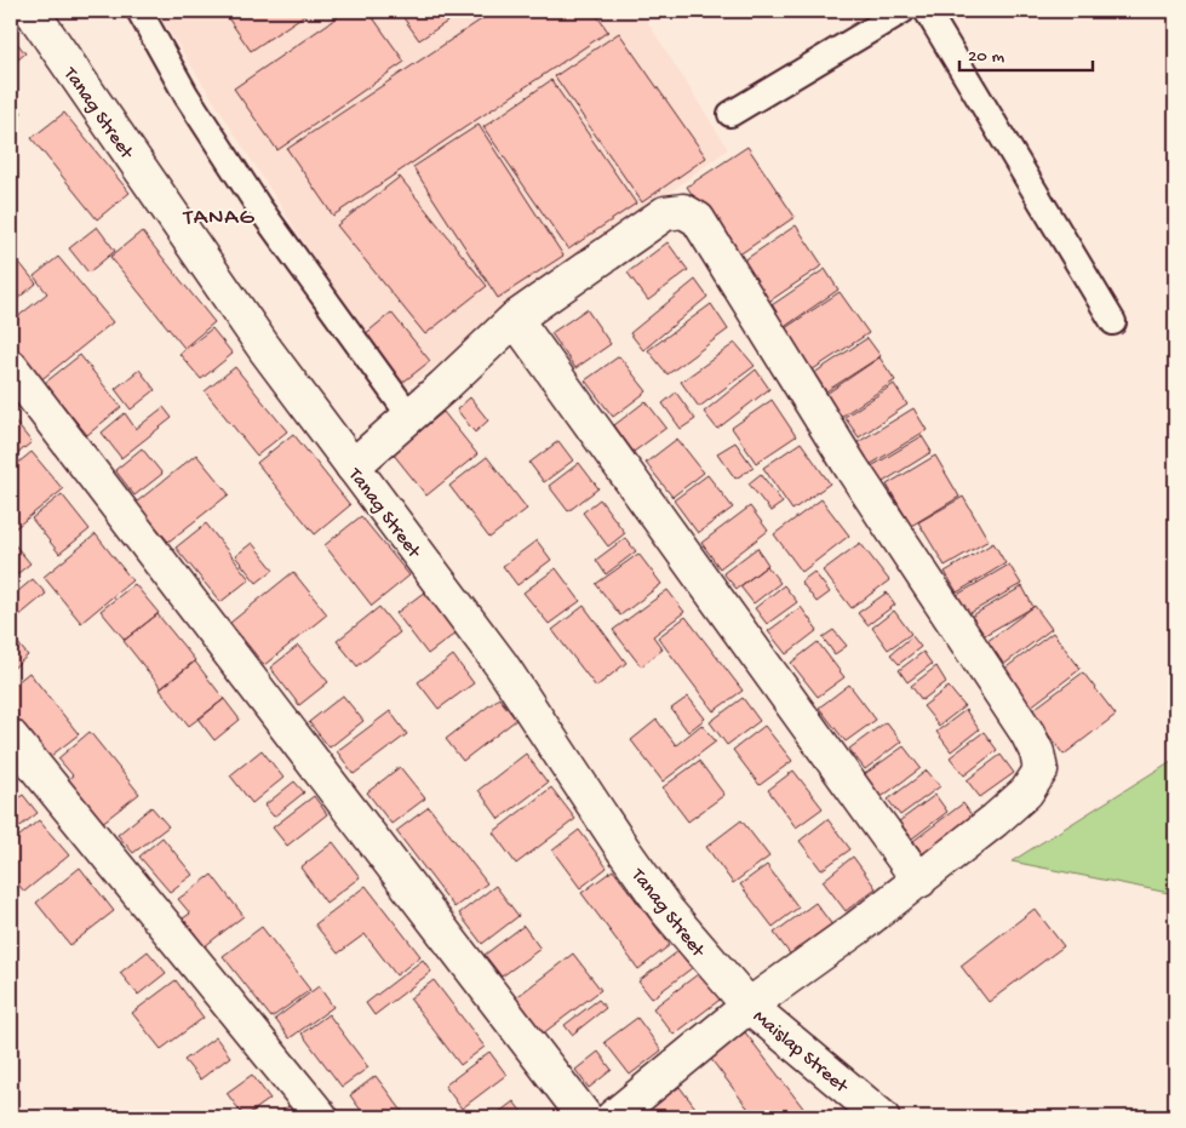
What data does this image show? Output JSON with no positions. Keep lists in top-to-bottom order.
{
  "streets": {
    "street": ["Tanag Street", "Maislap Street"]
  },
  "crossings": [
    ["Tanag Street", "Maislap Street"]
  ],
  "districts": ["TANAG"],
  "scale_bar": "20 m"
}
